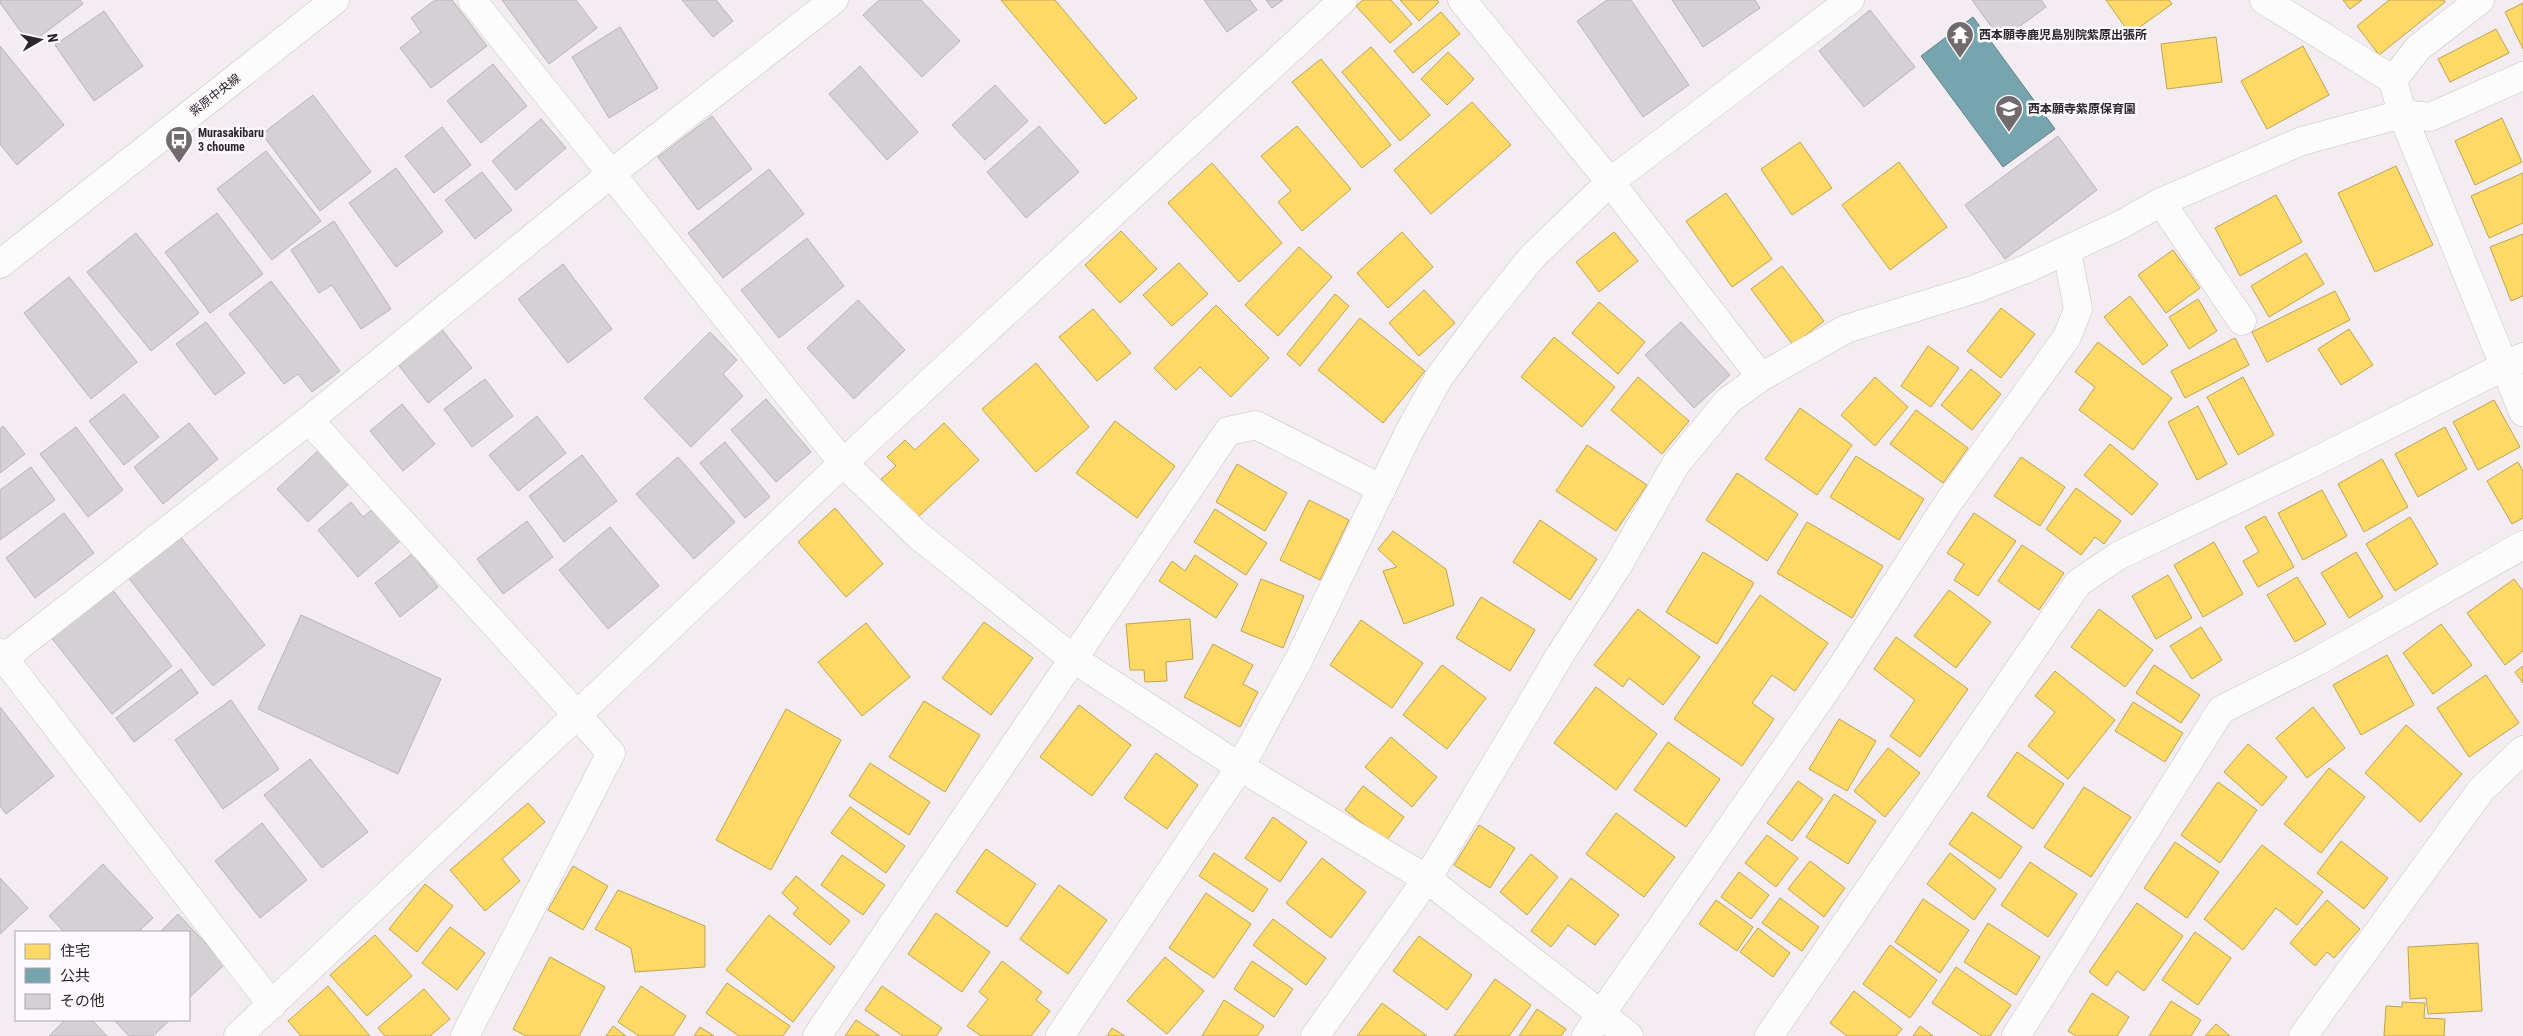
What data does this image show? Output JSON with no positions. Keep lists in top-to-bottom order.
{
  "streets": {
    "street": ["紫原中央線"]
  },
  "places": {
    "temple": ["西本願寺鹿児島別院紫原出張所"],
    "school or university": ["西本願寺紫原保育園"],
    "bus stop": ["Murasakibaru 3 choume"]
  },
  "legend": ["住宅", "公共", "その他"],
  "north": "right"
}
